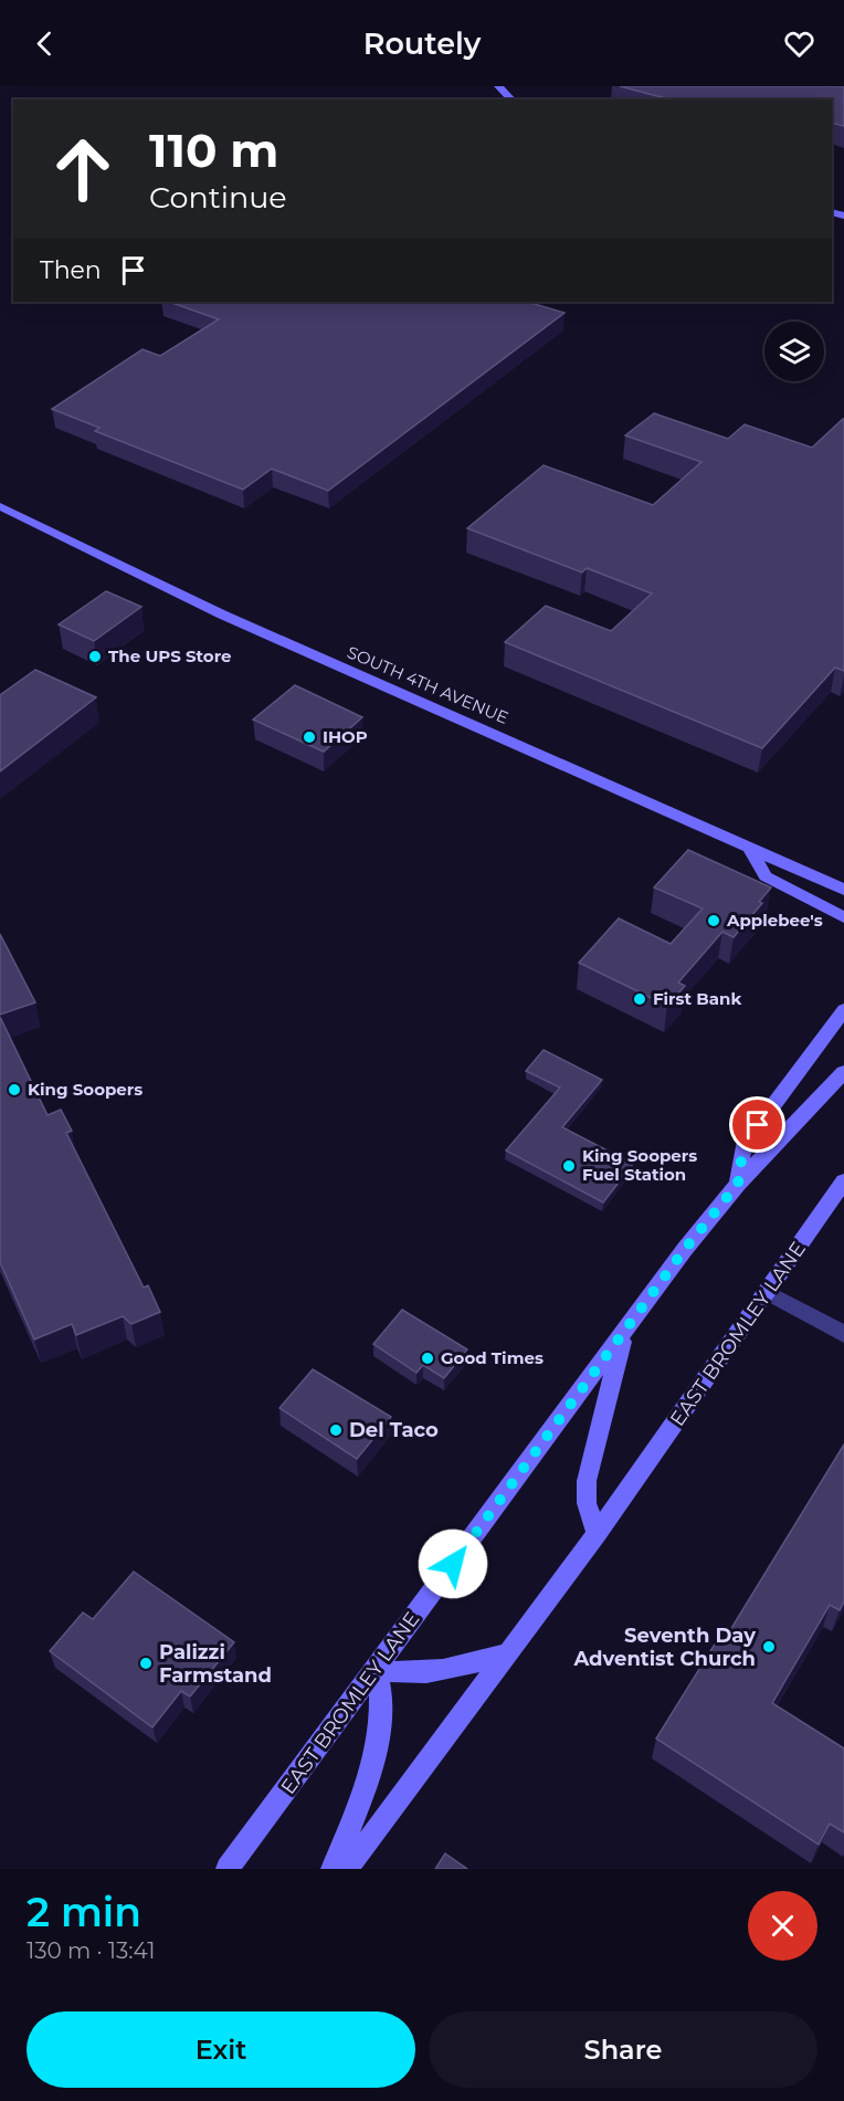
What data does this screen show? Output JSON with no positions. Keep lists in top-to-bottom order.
{
  "streets": {
    "main road": ["SOUTH 4TH AVENUE", "EAST BROMLEY LANE"]
  },
  "places": [
    "The UPS Store",
    "IHOP",
    "Applebee's",
    "First Bank",
    "King Soopers",
    "King Soopers Fuel Station",
    "Good Times",
    "Del Taco",
    "Seventh Day Adventist Church",
    "Palizzi Farmstand"
  ],
  "page": {
    "header": "Routely",
    "turn": ["110 m", "Continue"],
    "then": "Then",
    "heading": ["2 min", "130 m · 13:41"],
    "buttons": ["Exit", "Share"]
  }
}
